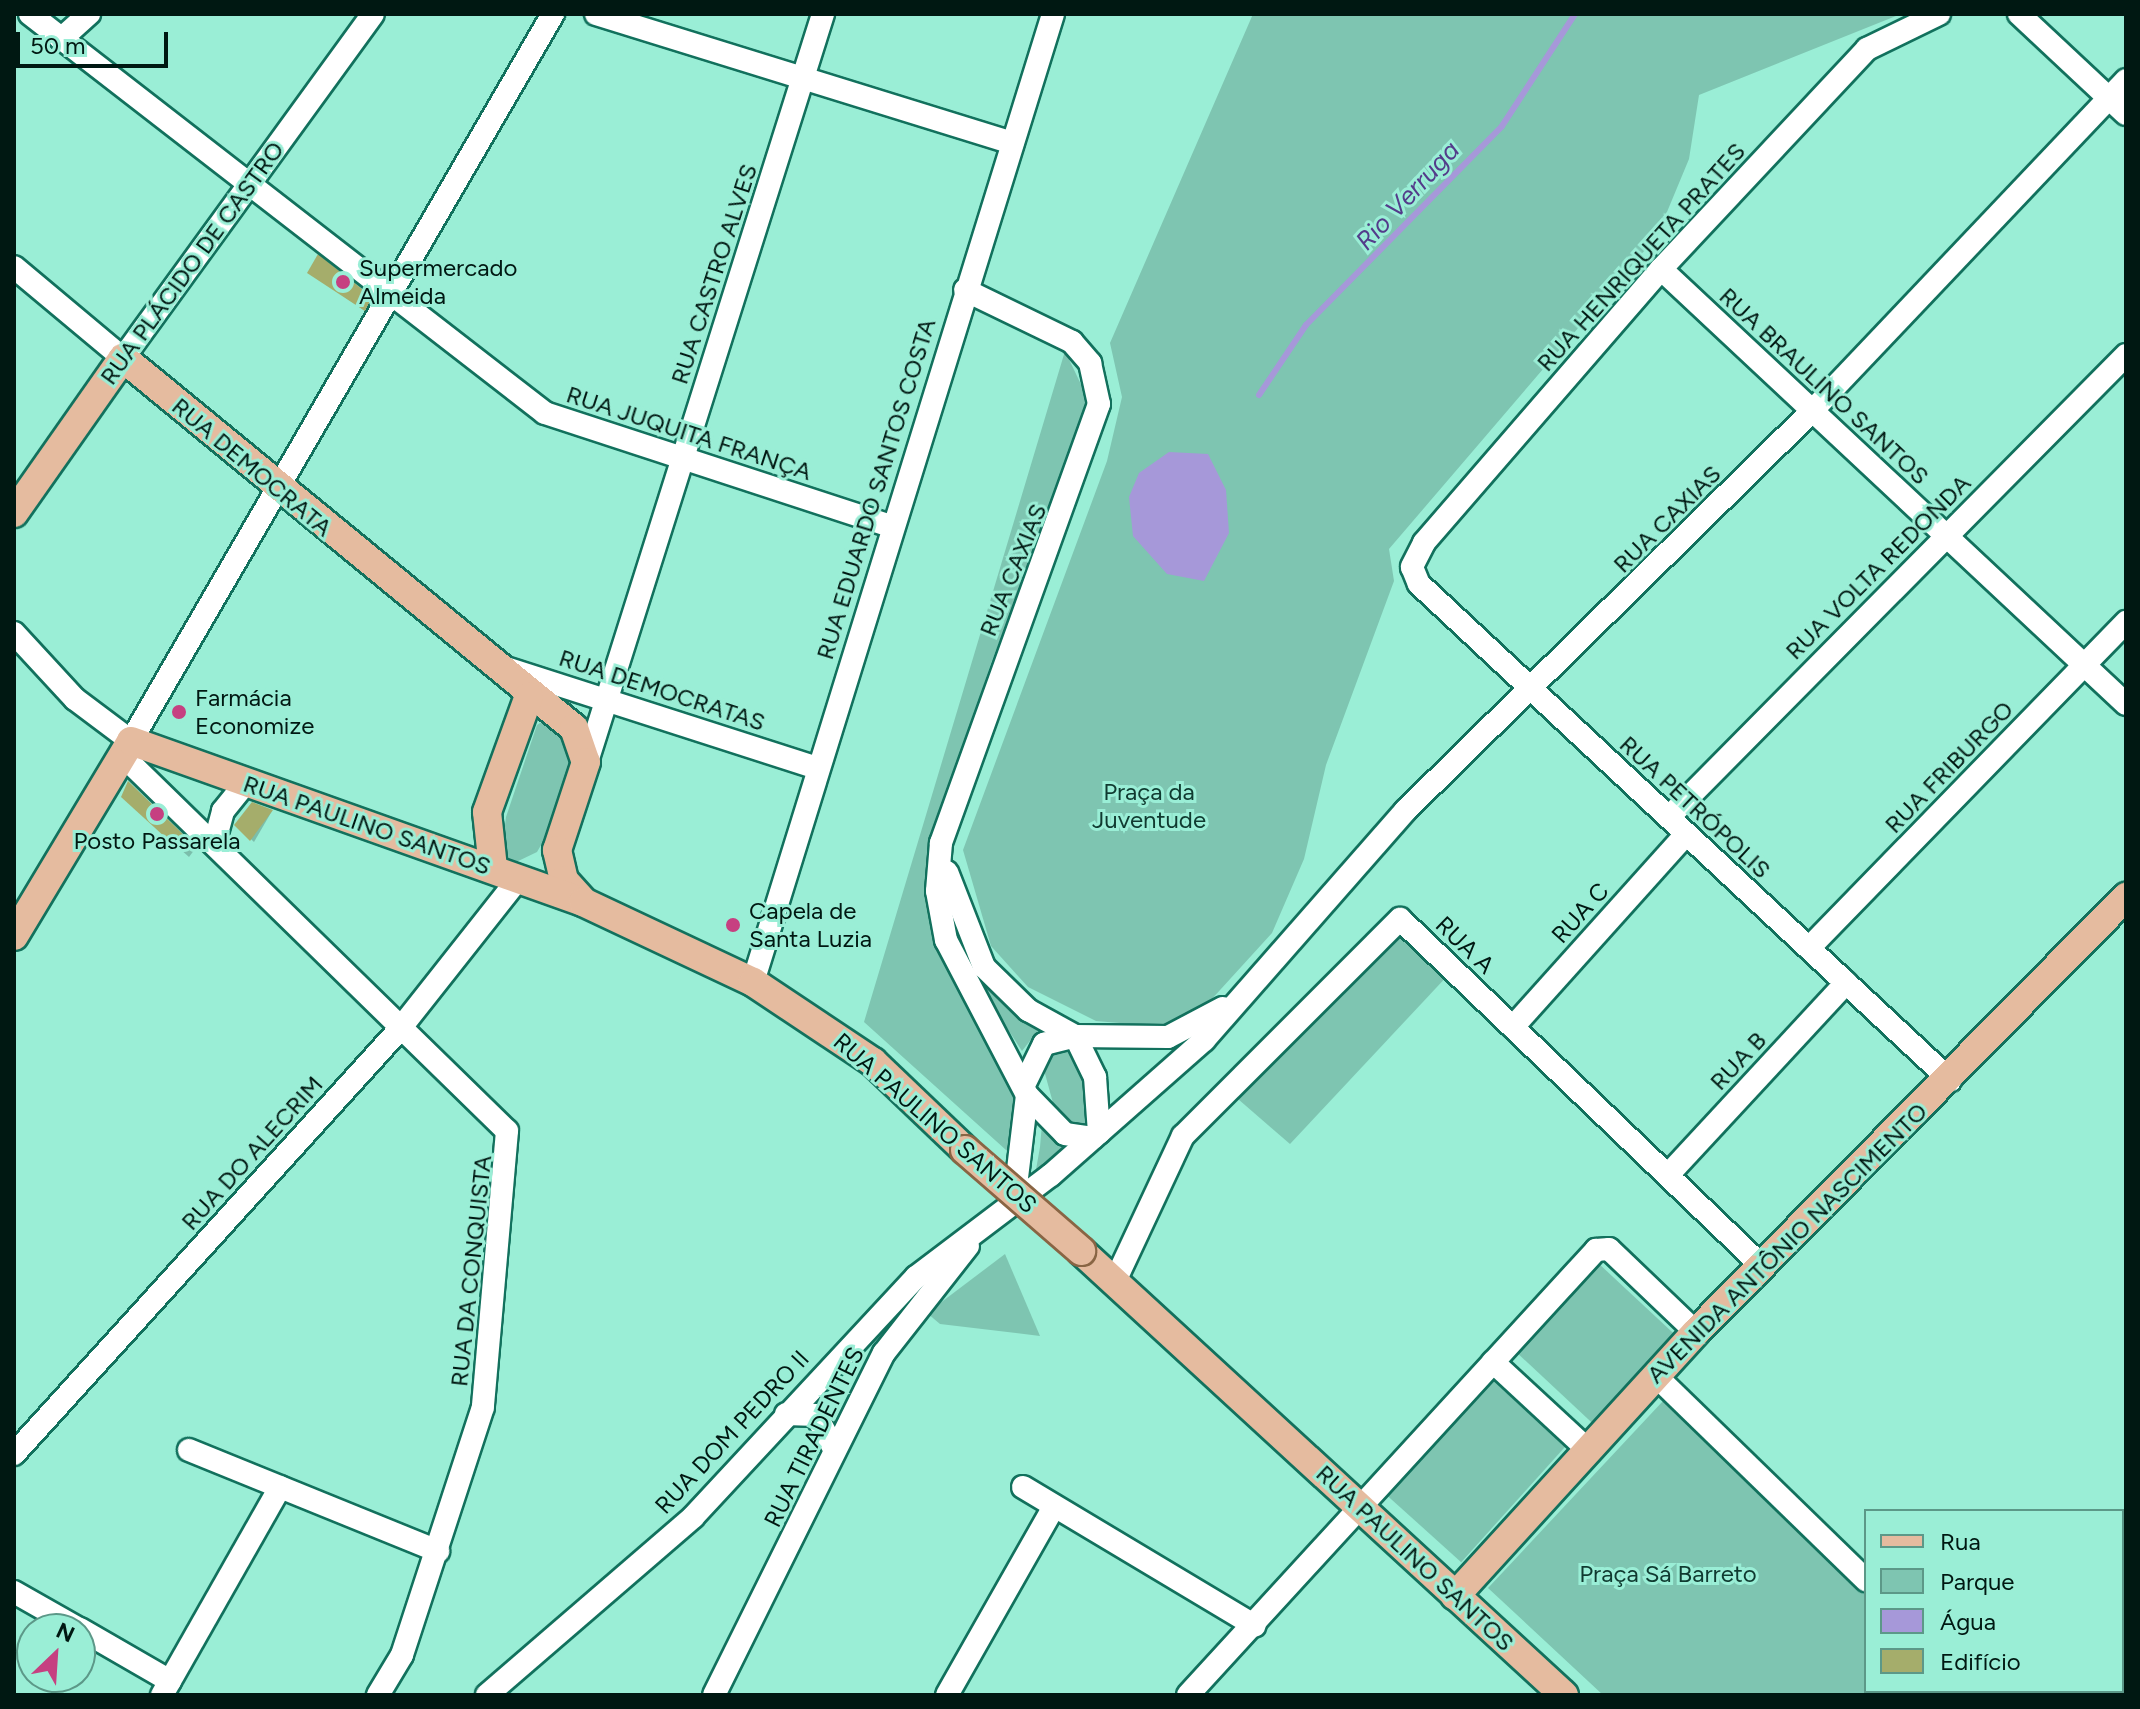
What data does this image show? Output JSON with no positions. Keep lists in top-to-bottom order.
{
  "streets": {
    "main road": [
      "RUA PLÁCIDO DE CASTRO",
      "RUA DEMOCRATA",
      "RUA PAULINO SANTOS",
      "AVENIDA ANTÔNIO NASCIMENTO"
    ],
    "street": [
      "RUA HENRIQUETA PRATES",
      "RUA CASTRO ALVES",
      "RUA BRAULINO SANTOS",
      "RUA JUQUITA FRANÇA",
      "RUA EDUARDO SANTOS COSTA",
      "RUA CAXIAS",
      "RUA VOLTA REDONDA",
      "RUA DEMOCRATAS",
      "RUA FRIBURGO",
      "RUA PETRÓPOLIS",
      "RUA C",
      "RUA A",
      "RUA B",
      "RUA DO ALECRIM",
      "RUA DA CONQUISTA",
      "RUA DOM PEDRO II",
      "RUA TIRADENTES"
    ]
  },
  "crossings": [
    ["RUA HENRIQUETA PRATES", "RUA BRAULINO SANTOS"],
    ["RUA HENRIQUETA PRATES", "RUA PETRÓPOLIS"],
    ["RUA PLÁCIDO DE CASTRO", "RUA JUQUITA FRANÇA"],
    ["RUA PLÁCIDO DE CASTRO", "RUA DEMOCRATA"],
    ["RUA CASTRO ALVES", "RUA JUQUITA FRANÇA"],
    ["RUA CASTRO ALVES", "RUA DEMOCRATA"],
    ["RUA CASTRO ALVES", "RUA DEMOCRATAS"],
    ["RUA BRAULINO SANTOS", "RUA CAXIAS"],
    ["RUA BRAULINO SANTOS", "RUA VOLTA REDONDA"],
    ["RUA BRAULINO SANTOS", "RUA FRIBURGO"],
    ["RUA JUQUITA FRANÇA", "RUA EDUARDO SANTOS COSTA"],
    ["RUA DEMOCRATA", "RUA DEMOCRATAS"],
    ["RUA EDUARDO SANTOS COSTA", "RUA CAXIAS"],
    ["RUA EDUARDO SANTOS COSTA", "RUA DEMOCRATAS"],
    ["RUA EDUARDO SANTOS COSTA", "RUA PAULINO SANTOS"],
    ["RUA CAXIAS", "RUA PETRÓPOLIS"],
    ["RUA CAXIAS", "RUA DOM PEDRO II"],
    ["RUA VOLTA REDONDA", "RUA PETRÓPOLIS"],
    ["RUA FRIBURGO", "RUA PETRÓPOLIS"],
    ["RUA PETRÓPOLIS", "RUA C"],
    ["RUA PETRÓPOLIS", "RUA B"],
    ["RUA PETRÓPOLIS", "AVENIDA ANTÔNIO NASCIMENTO"],
    ["RUA PAULINO SANTOS", "RUA A"],
    ["RUA PAULINO SANTOS", "RUA DO ALECRIM"],
    ["RUA PAULINO SANTOS", "AVENIDA ANTÔNIO NASCIMENTO"],
    ["RUA PAULINO SANTOS", "RUA DA CONQUISTA"],
    ["RUA C", "RUA A"],
    ["RUA A", "RUA B"],
    ["RUA A", "AVENIDA ANTÔNIO NASCIMENTO"],
    ["RUA DO ALECRIM", "RUA DA CONQUISTA"],
    ["RUA DOM PEDRO II", "RUA TIRADENTES"]
  ],
  "water": ["Rio Verruga"],
  "parks": ["Praça da Juventude", "Praça Sá Barreto"],
  "places": [
    "Supermercado Almeida",
    "Farmácia Economize",
    "Posto Passarela",
    "Capela de Santa Luzia"
  ],
  "legend": [
    "Rua",
    "Parque",
    "Água",
    "Edifício"
  ],
  "scale_bar": "50 m",
  "north": "top right"
}
